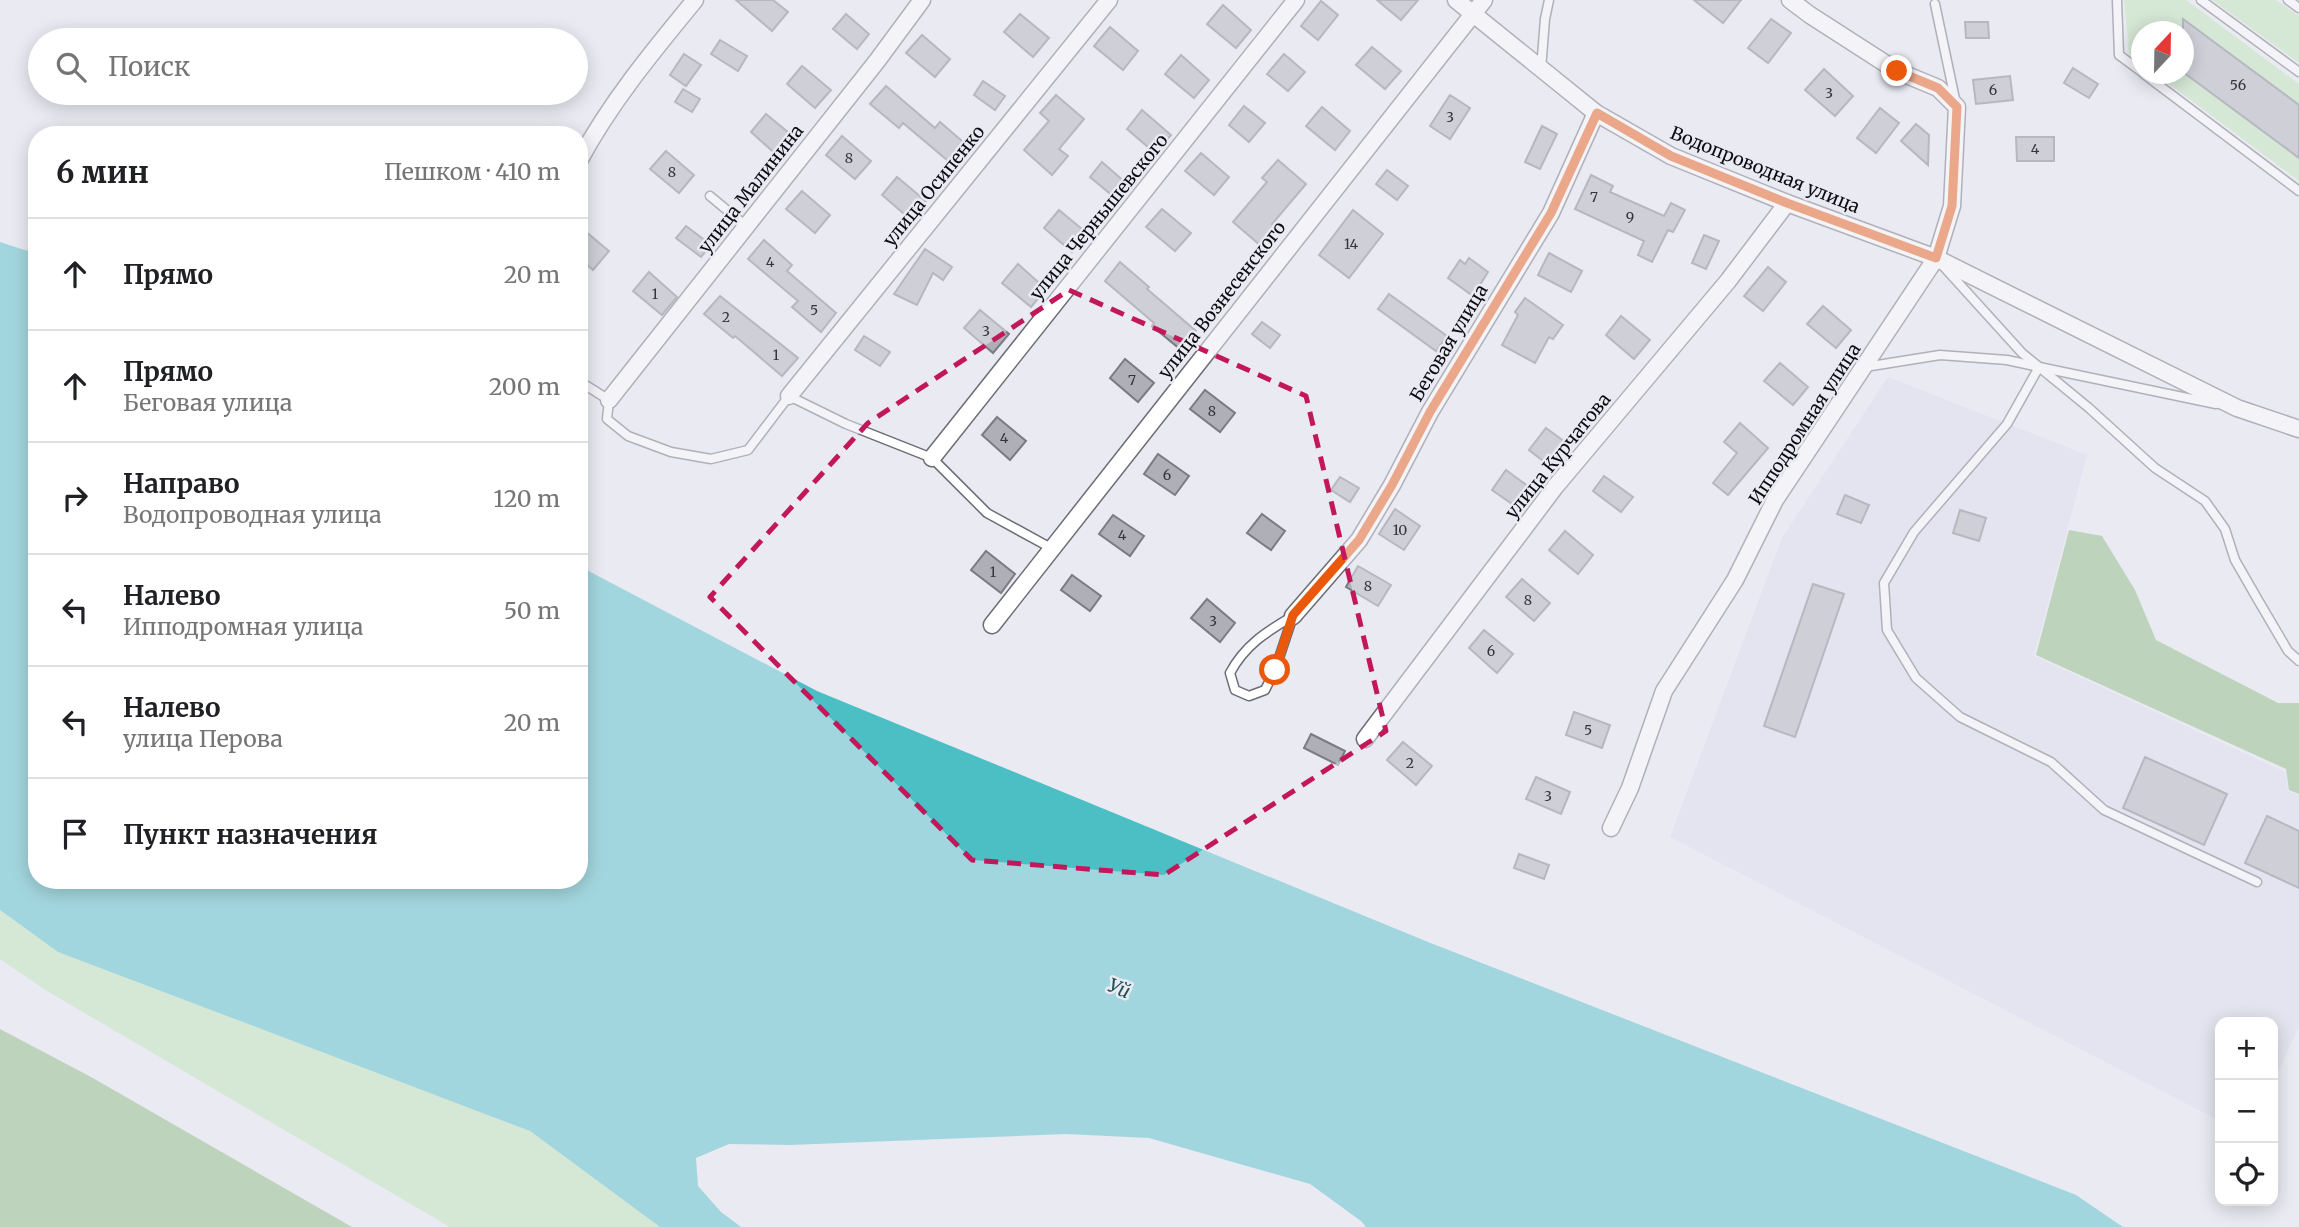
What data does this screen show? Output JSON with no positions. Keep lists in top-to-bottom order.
{
  "streets": {
    "street": [
      "Водопроводная улица",
      "улица Осипенко",
      "улица Малинина",
      "улица Чернышевского",
      "улица Вознесенского",
      "Беговая улица",
      "Ипподромная улица",
      "улица Курчатова"
    ]
  },
  "crossings": [
    ["Водопроводная улица", "улица Вознесенского"],
    ["Водопроводная улица", "Беговая улица"],
    ["Водопроводная улица", "Ипподромная улица"],
    ["Водопроводная улица", "улица Курчатова"]
  ],
  "water": ["Уй"],
  "house_numbers": [
    "56",
    "6",
    "3",
    "3",
    "4",
    "8",
    "8",
    "7",
    "9",
    "14",
    "4",
    "1",
    "5",
    "2",
    "3",
    "1",
    "7",
    "8",
    "4",
    "6",
    "10",
    "4",
    "1",
    "8",
    "8",
    "3",
    "6",
    "5",
    "2",
    "3"
  ],
  "north": "top",
  "page": {
    "search": "Поиск",
    "heading": ["6 мин", "Пешком · 410 m"],
    "list": [
      ["Прямо", "20 m"],
      ["Прямо", "Беговая улица", "200 m"],
      ["Направо", "Водопроводная улица", "120 m"],
      ["Налево", "Ипподромная улица", "50 m"],
      ["Налево", "улица Перова", "20 m"],
      "Пункт назначения"
    ],
    "map_buttons": ["+", "−"]
  }
}
